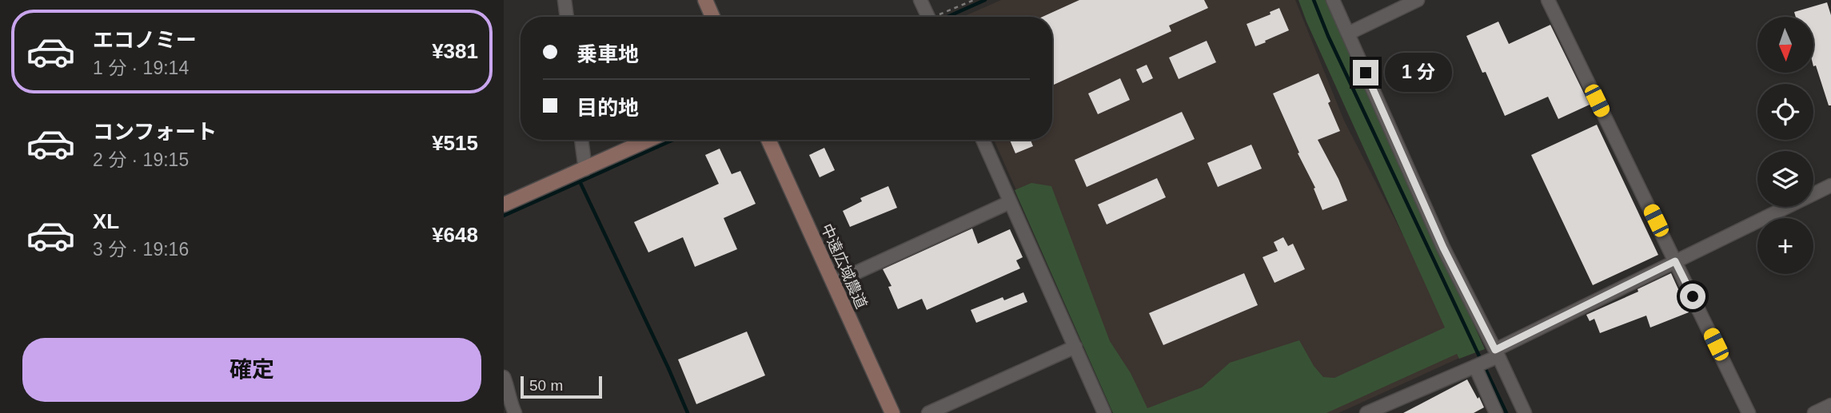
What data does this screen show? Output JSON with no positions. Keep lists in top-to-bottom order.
{
  "streets": {
    "street": ["中遠広域農道"]
  },
  "scale_bar": "50 m",
  "north": "bottom",
  "page": {
    "list": [
      {
        "name": "エコノミー",
        "note": "1 分 · 19:14",
        "value": "¥381"
      },
      {
        "name": "コンフォート",
        "note": "2 分 · 19:15",
        "value": "¥515"
      },
      {
        "name": "XL",
        "note": "3 分 · 19:16",
        "value": "¥648"
      }
    ],
    "map_buttons": "+",
    "banner": ["乗車地", "目的地"],
    "bubble": "1 分",
    "buttons": "確定",
    "scale": "50 m"
  }
}
